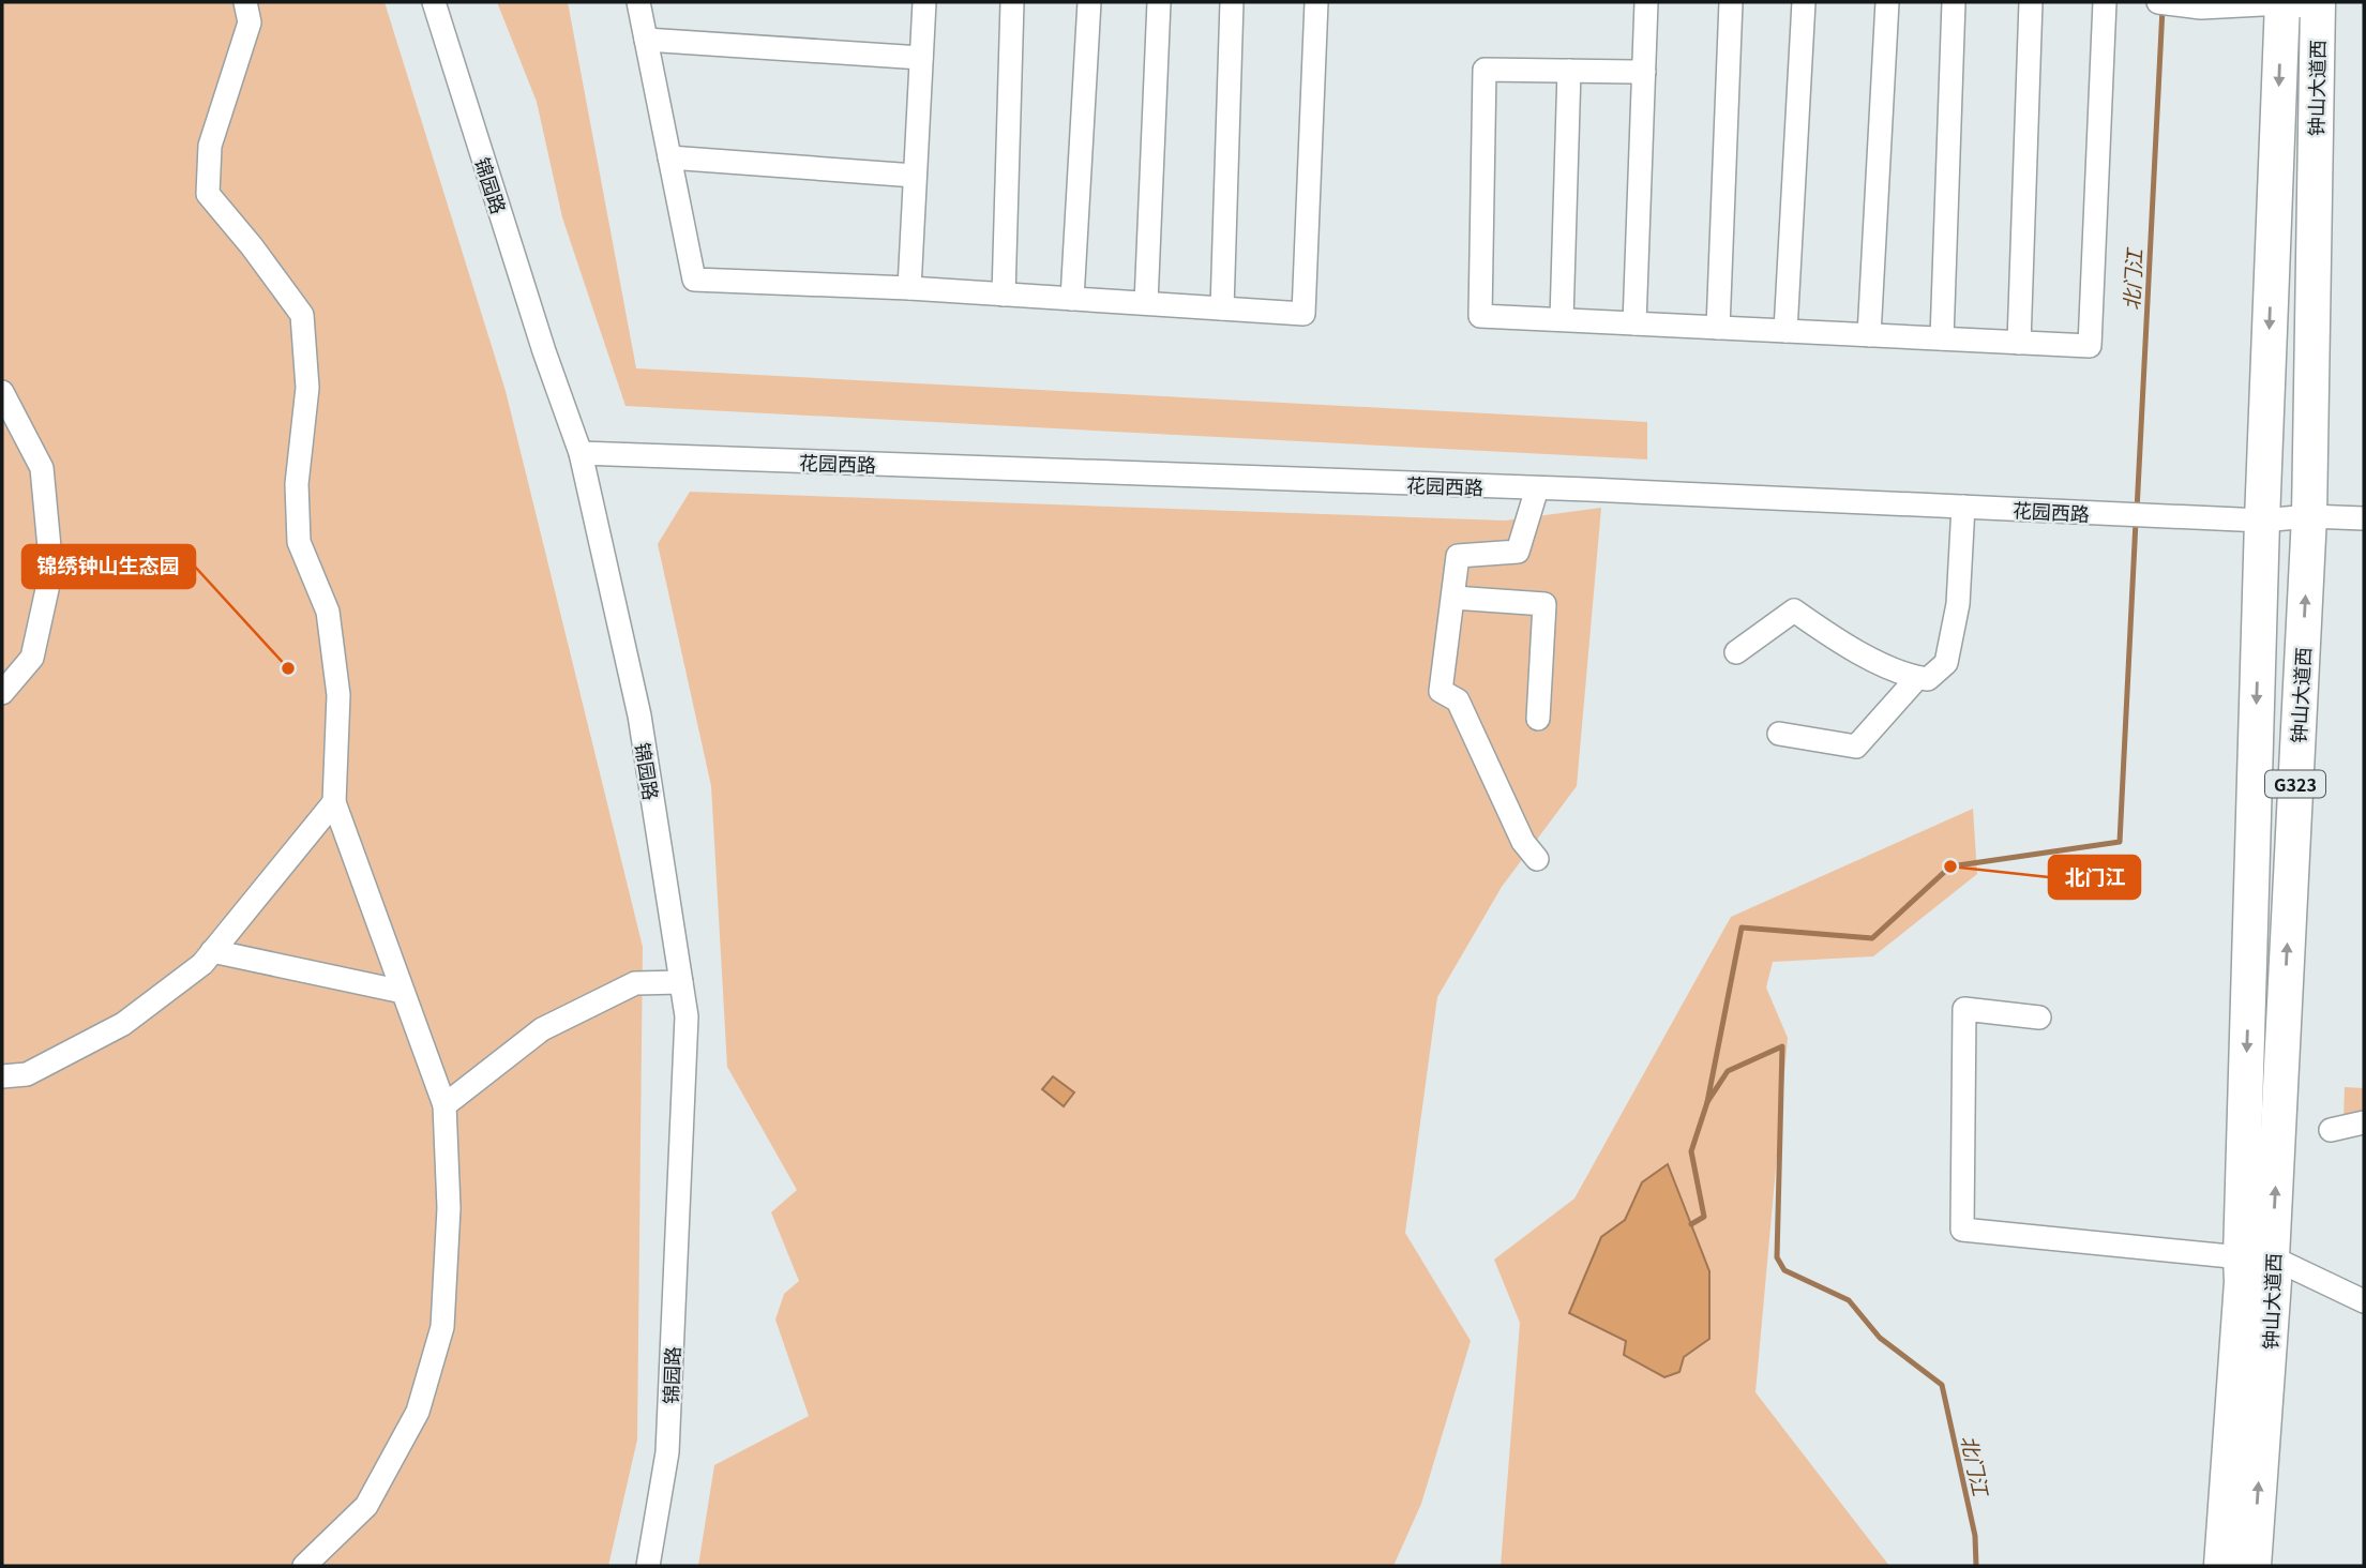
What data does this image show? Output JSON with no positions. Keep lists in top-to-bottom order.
{
  "streets": {
    "highway": ["钟山大道西", "G323"],
    "street": ["锦园路", "花园西路"]
  },
  "crossings": [
    ["钟山大道西", "花园西路"],
    ["锦园路", "花园西路"]
  ],
  "water": ["北门江"],
  "places": ["锦绣钟山生态园", "北门江"]
}
